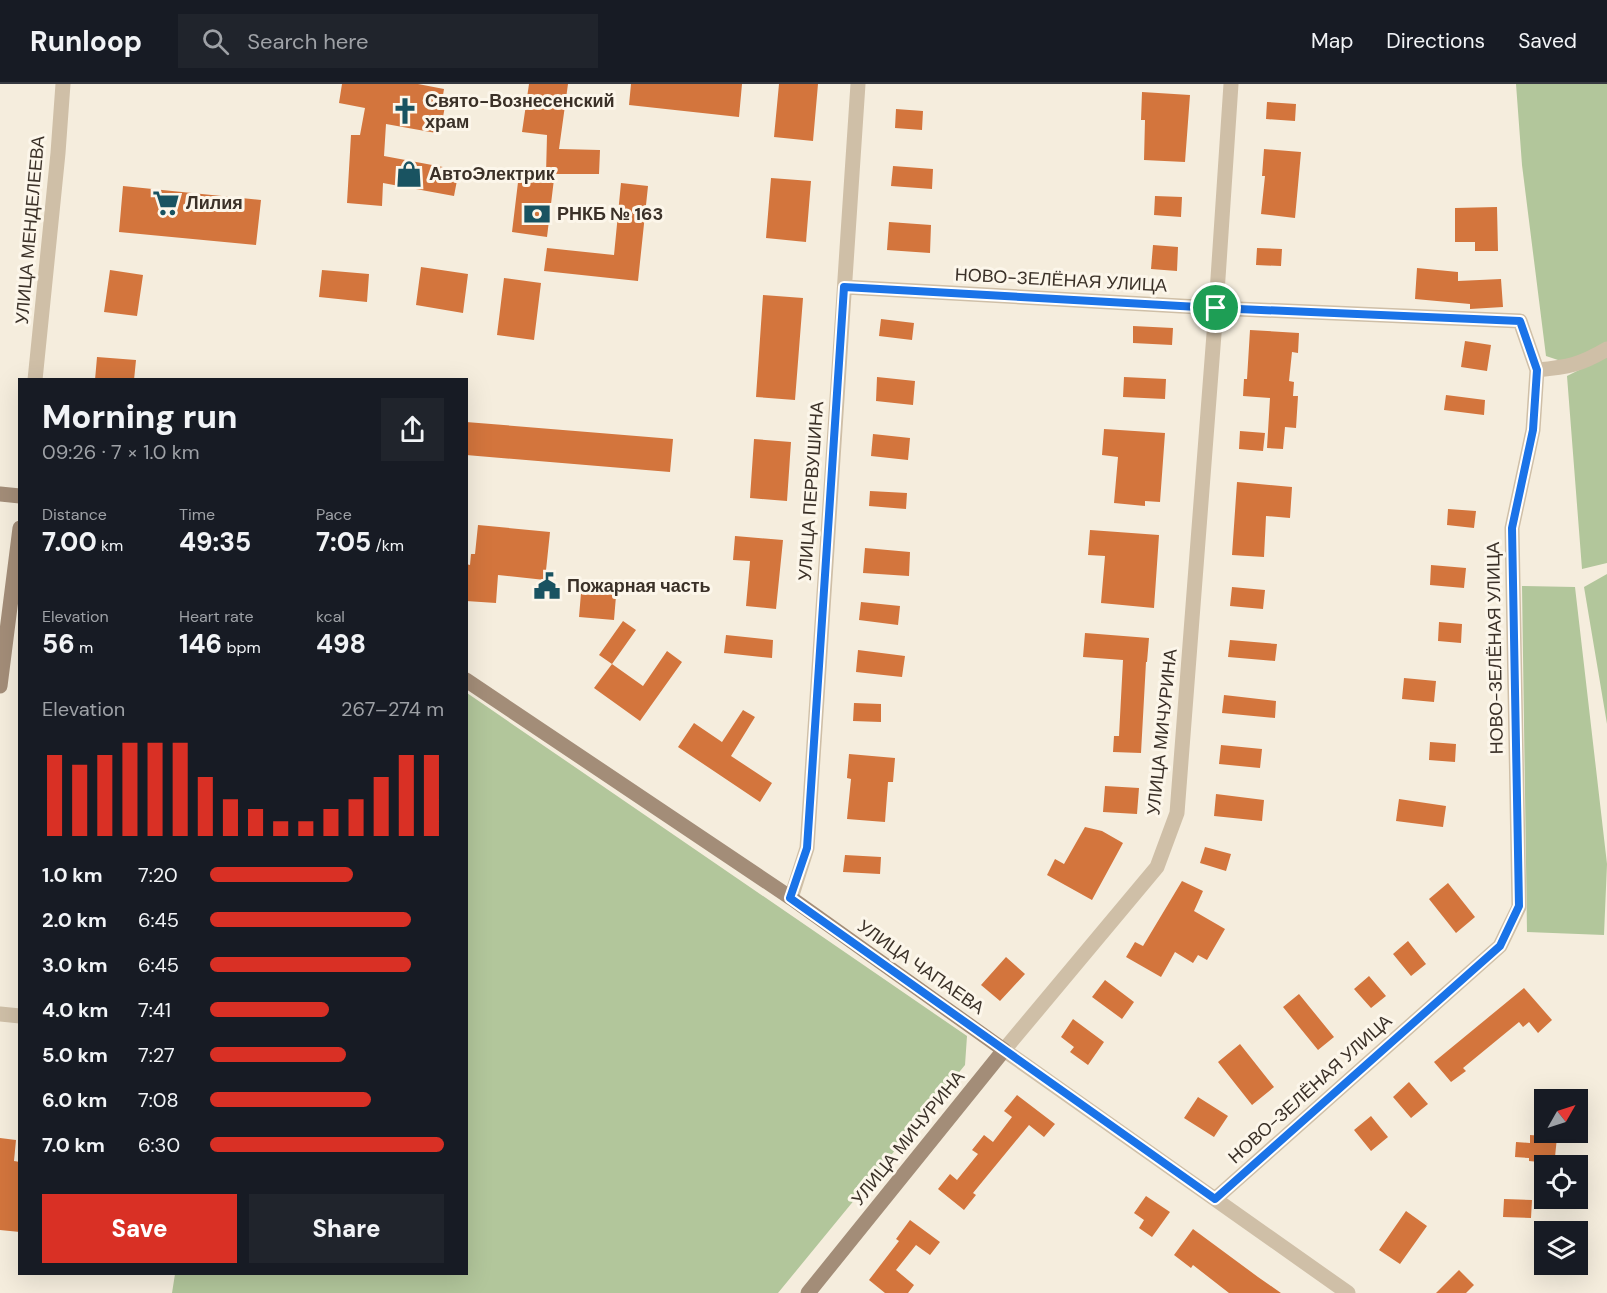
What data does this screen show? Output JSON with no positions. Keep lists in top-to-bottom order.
{
  "streets": {
    "main road": ["УЛИЦА МИЧУРИНА", "УЛИЦА ЧАПАЕВА"],
    "street": ["УЛИЦА МЕНДЕЛЕЕВА", "НОВО-ЗЕЛЁНАЯ УЛИЦА", "УЛИЦА ПЕРВУШИНА"]
  },
  "crossings": [
    ["НОВО-ЗЕЛЁНАЯ УЛИЦА", "УЛИЦА ПЕРВУШИНА"],
    ["НОВО-ЗЕЛЁНАЯ УЛИЦА", "УЛИЦА МИЧУРИНА"],
    ["НОВО-ЗЕЛЁНАЯ УЛИЦА", "УЛИЦА ЧАПАЕВА"],
    ["УЛИЦА ПЕРВУШИНА", "УЛИЦА ЧАПАЕВА"],
    ["УЛИЦА МИЧУРИНА", "УЛИЦА ЧАПАЕВА"]
  ],
  "places": {
    "church": ["Свято-Вознесенский храм"],
    "shop": ["АвтоЭлектрик"],
    "supermarket": ["Лилия"],
    "bank": ["РНКБ № 163"],
    "public building": ["Пожарная часть"]
  },
  "north": "top right",
  "page": {
    "header": "Runloop",
    "search": "Search here",
    "nav": ["Map", "Directions", "Saved"],
    "heading": ["Morning run", "09:26 · 7 × 1.0 km"],
    "stats": [
      ["Distance", "7.00 km"],
      ["Time", "49:35"],
      ["Pace", "7:05 /km"],
      ["Elevation", "56 m"],
      ["Heart rate", "146 bpm"],
      ["kcal", "498"]
    ],
    "chart": ["Elevation", "267–274 m"],
    "list": [
      {
        "name": "1.0 km",
        "note": "7:20"
      },
      {
        "name": "2.0 km",
        "note": "6:45"
      },
      {
        "name": "3.0 km",
        "note": "6:45"
      },
      {
        "name": "4.0 km",
        "note": "7:41"
      },
      {
        "name": "5.0 km",
        "note": "7:27"
      },
      {
        "name": "6.0 km",
        "note": "7:08"
      },
      {
        "name": "7.0 km",
        "note": "6:30"
      }
    ],
    "buttons": ["Save", "Share"]
  }
}
